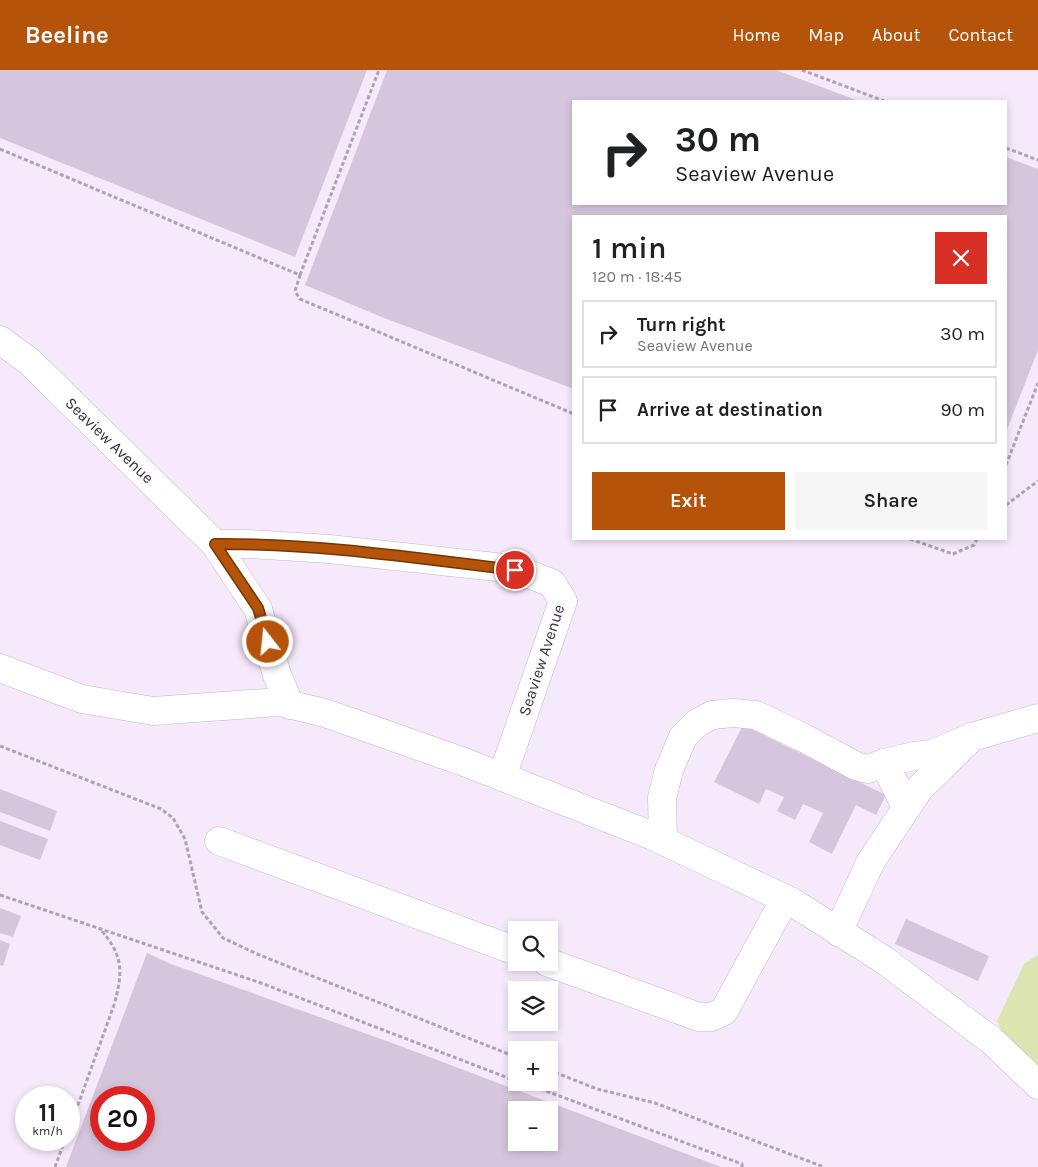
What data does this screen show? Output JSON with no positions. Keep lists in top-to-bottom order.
{
  "streets": {
    "lane": ["Seaview Avenue"]
  },
  "page": {
    "header": "Beeline",
    "nav": [
      "Home",
      "Map",
      "About",
      "Contact"
    ],
    "turn": ["30 m", "Seaview Avenue"],
    "heading": ["1 min", "120 m · 18:45"],
    "list": [
      {
        "name": "Turn right",
        "note": "Seaview Avenue",
        "value": "30 m"
      },
      {
        "name": "Arrive at destination",
        "value": "90 m"
      }
    ],
    "buttons": ["Exit", "Share"],
    "map_buttons": ["+", "−"],
    "speed": "11 km/h",
    "limit": "20"
  }
}
